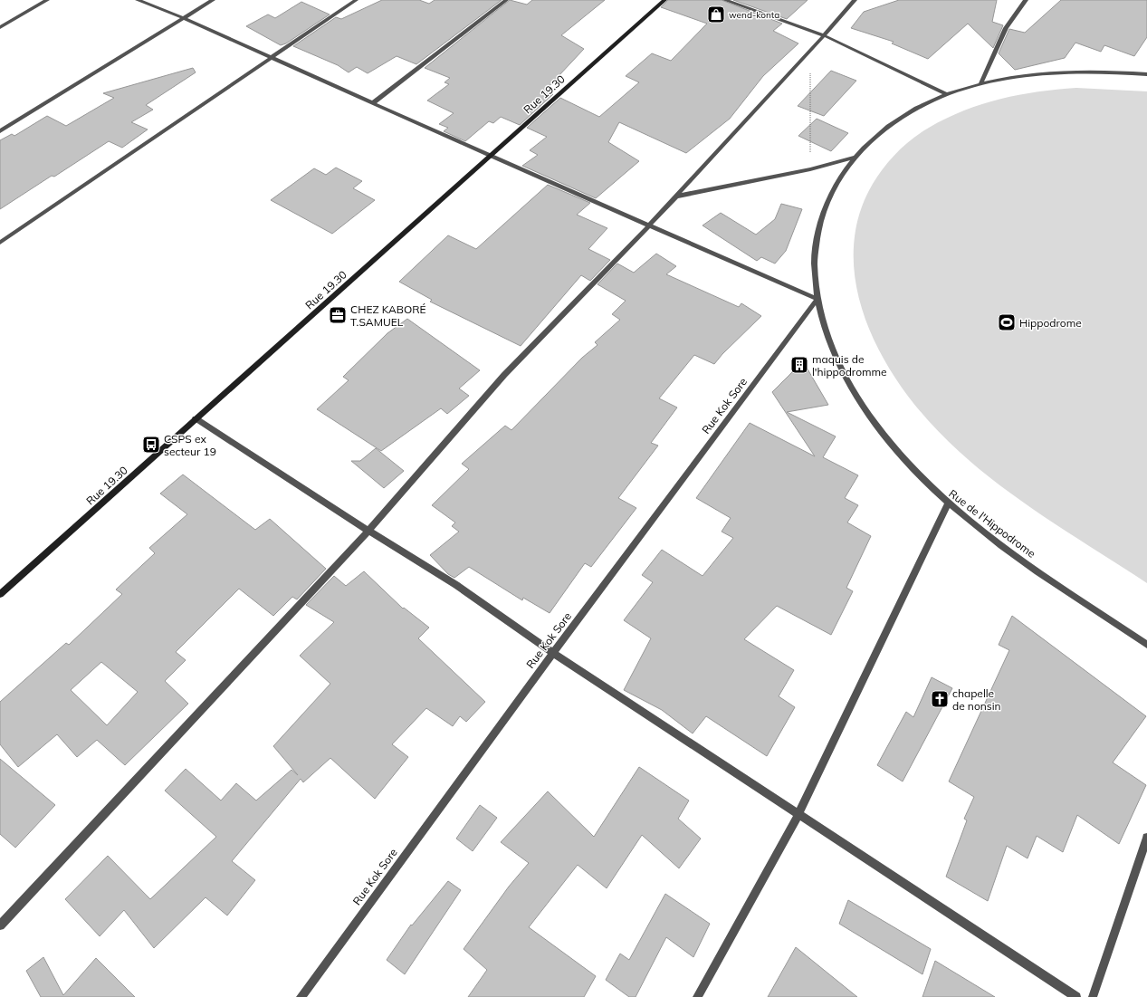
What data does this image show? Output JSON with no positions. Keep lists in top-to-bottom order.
{
  "streets": {
    "street": ["Rue 19.30", "Rue Kok Sore", "Rue de l'Hippodrome"]
  },
  "crossings": [
    ["Rue Kok Sore", "Rue de l'Hippodrome"]
  ],
  "places": {
    "shop": ["wend-konta"],
    "office": ["CHEZ KABORÉ T.SAMUEL"],
    "sports": ["Hippodrome"],
    "building": ["maquis de l'hippodromme"],
    "bus stop": ["CSPS ex secteur 19"],
    "church": ["chapelle de nonsin"]
  }
}
